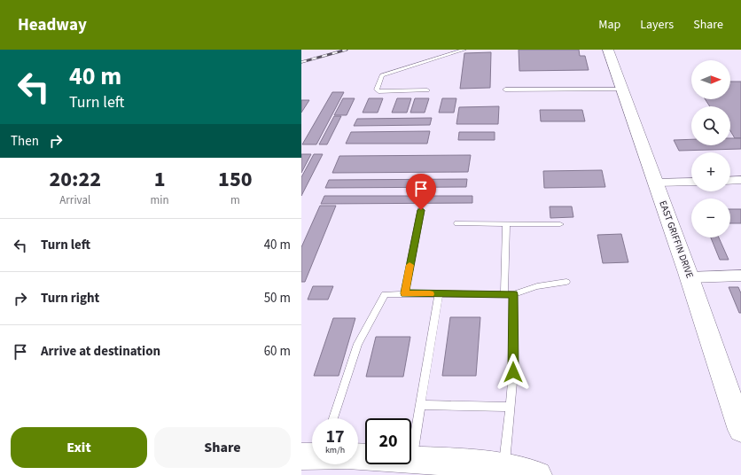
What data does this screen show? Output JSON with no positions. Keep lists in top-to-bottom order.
{
  "streets": {
    "main road": ["EAST GRIFFIN DRIVE"]
  },
  "north": "right",
  "page": {
    "header": "Headway",
    "nav": ["Map", "Layers", "Share"],
    "turn": ["40 m", "Turn left"],
    "map_buttons": ["+", "−"],
    "then": "Then",
    "eta": [
      "20:22",
      "Arrival",
      "1",
      "min",
      "150",
      "m"
    ],
    "list": [
      {
        "name": "Turn left",
        "value": "40 m"
      },
      {
        "name": "Turn right",
        "value": "50 m"
      },
      {
        "name": "Arrive at destination",
        "value": "60 m"
      }
    ],
    "speed": "17 km/h",
    "limit": "20",
    "buttons": ["Exit", "Share"]
  }
}
